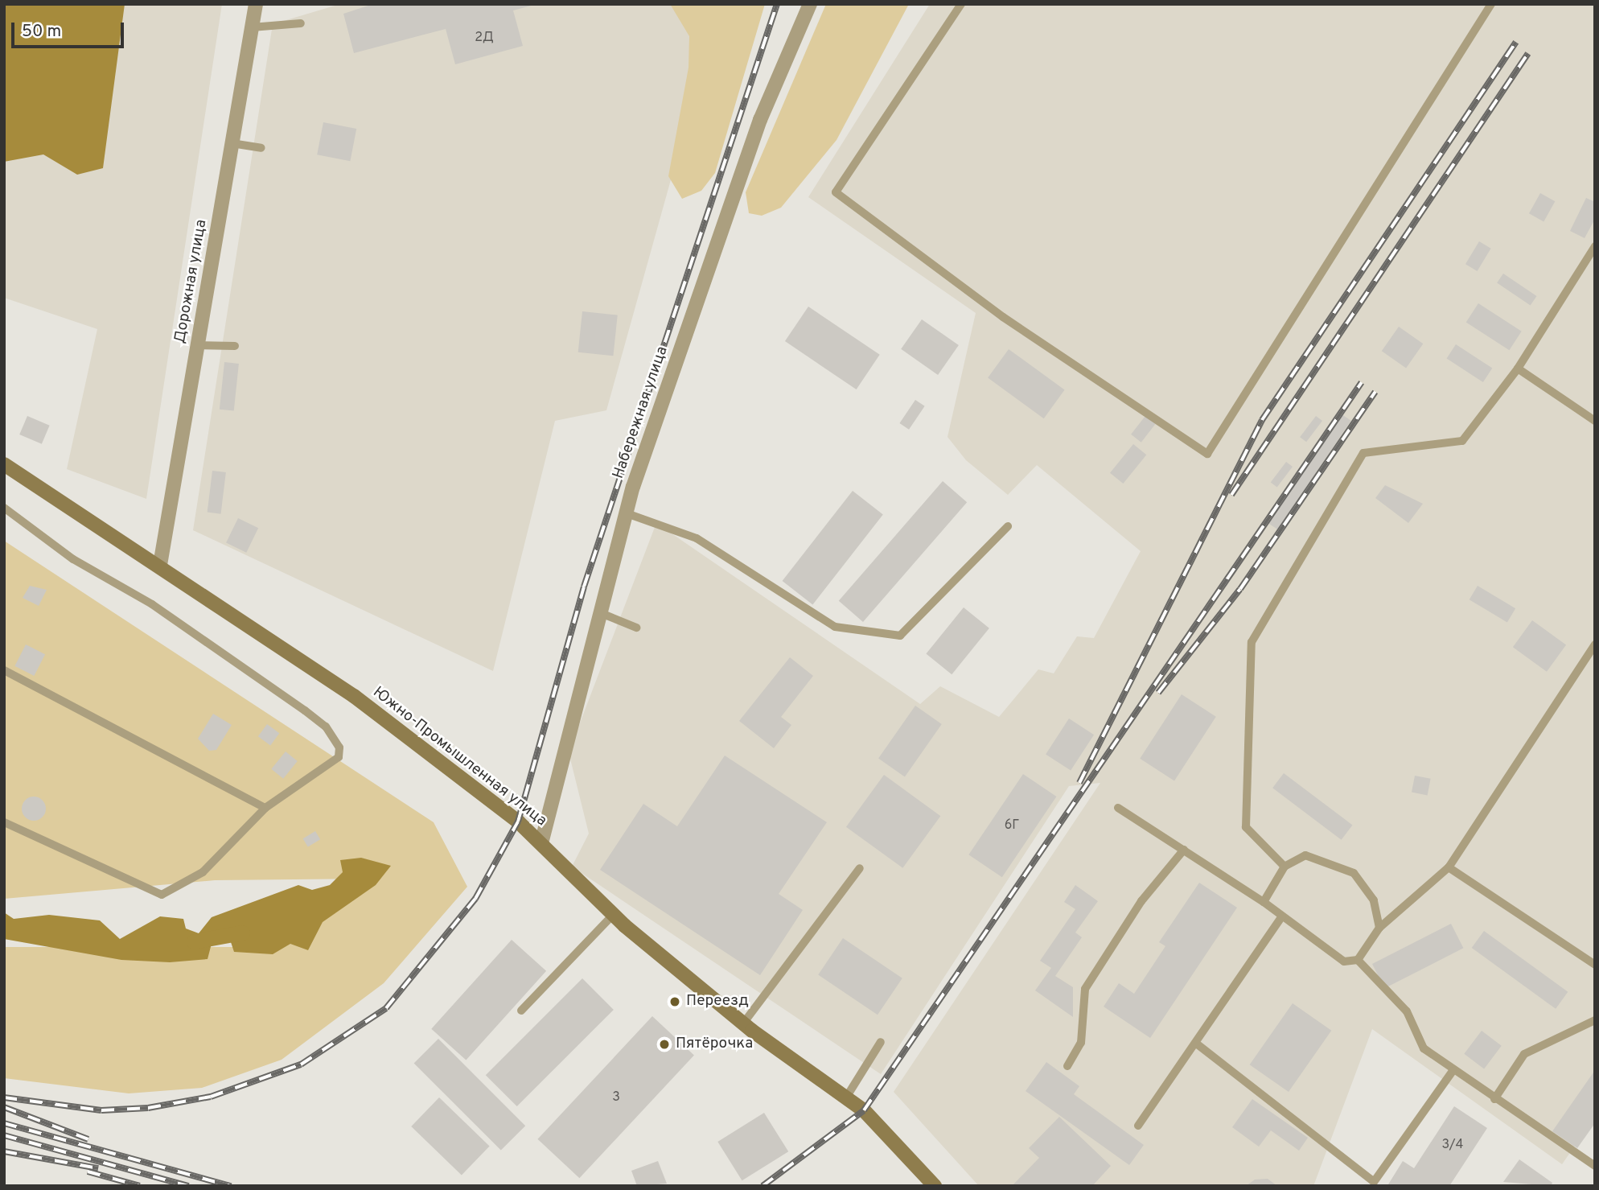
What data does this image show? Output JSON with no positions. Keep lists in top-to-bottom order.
{
  "streets": {
    "street": ["Дорожная улица", "Набережная улица", "Южно-Промышленная улица"]
  },
  "crossings": [
    ["Дорожная улица", "Южно-Промышленная улица"],
    ["Набережная улица", "Южно-Промышленная улица"]
  ],
  "places": ["Переезд", "Пятёрочка"],
  "house_numbers": [
    "2Д",
    "6Г",
    "3",
    "3/4"
  ],
  "scale_bar": "50 m"
}
